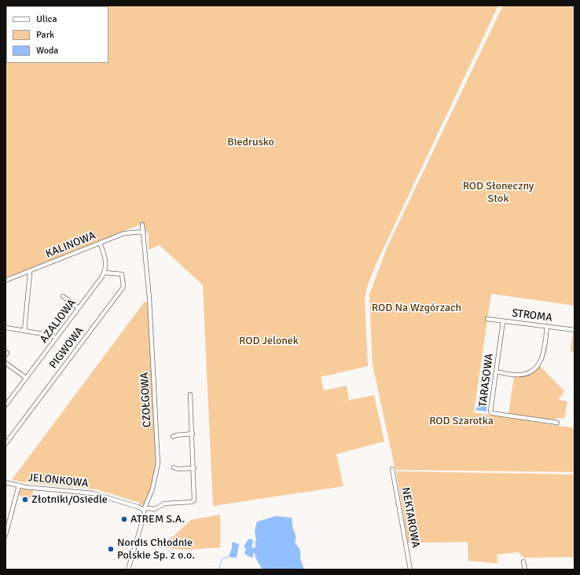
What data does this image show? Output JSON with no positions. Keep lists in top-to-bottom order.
{
  "streets": {
    "street": [
      "KALINOWA",
      "STROMA",
      "AZALIOWA",
      "PIGWOWA",
      "TARASOWA",
      "CZOŁGOWA",
      "JELONKOWA",
      "NEKTAROWA"
    ]
  },
  "crossings": [
    ["KALINOWA", "CZOŁGOWA"],
    ["STROMA", "TARASOWA"],
    ["AZALIOWA", "PIGWOWA"],
    ["CZOŁGOWA", "JELONKOWA"]
  ],
  "parks": [
    "Biedrusko",
    "ROD Słoneczny Stok",
    "ROD Na Wzgórzach",
    "ROD Jelonek",
    "ROD Szarotka"
  ],
  "places": ["Złotniki/Osiedle", "ATREM S.A.", "Nordis Chłodnie Polskie Sp. z o.o."],
  "legend": ["Ulica", "Park", "Woda"]
}
